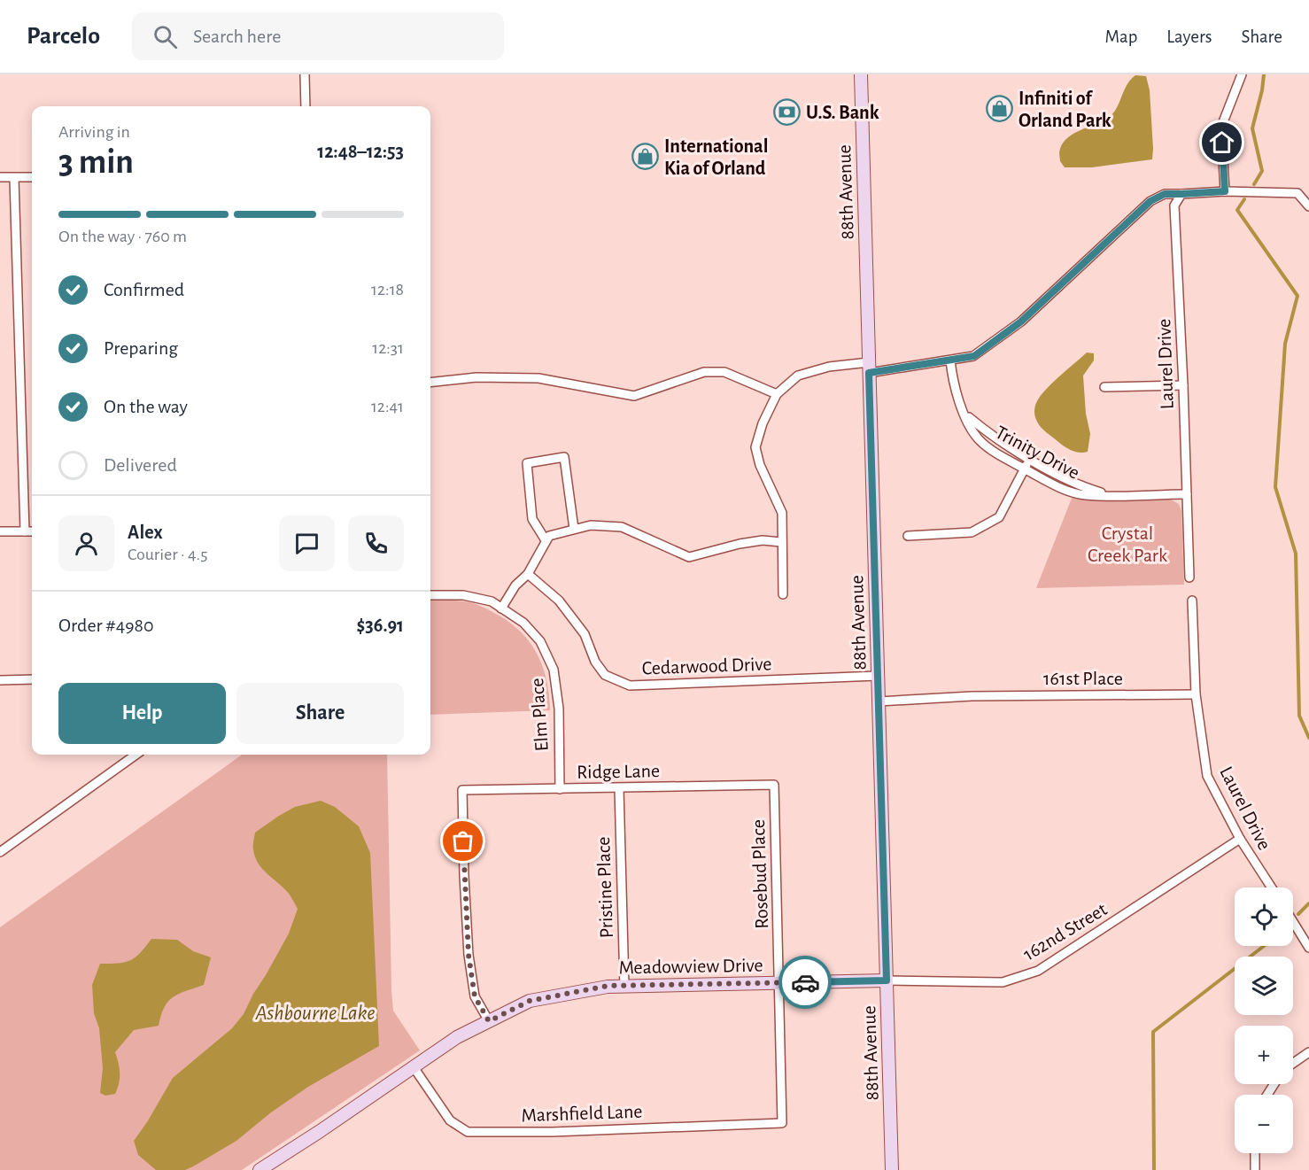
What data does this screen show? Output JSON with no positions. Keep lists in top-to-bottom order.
{
  "streets": {
    "street": [
      "88th Avenue",
      "Laurel Drive",
      "Trinity Drive",
      "Cedarwood Drive",
      "161st Place",
      "Elm Place",
      "Ridge Lane",
      "Rosebud Place",
      "Pristine Place",
      "162nd Street",
      "Meadowview Drive",
      "Marshfield Lane"
    ]
  },
  "crossings": [
    ["88th Avenue", "Cedarwood Drive"],
    ["88th Avenue", "161st Place"],
    ["88th Avenue", "162nd Street"],
    ["88th Avenue", "Meadowview Drive"],
    ["Laurel Drive", "Trinity Drive"],
    ["Laurel Drive", "161st Place"],
    ["Laurel Drive", "162nd Street"],
    ["Elm Place", "Ridge Lane"],
    ["Ridge Lane", "Rosebud Place"],
    ["Ridge Lane", "Pristine Place"],
    ["Ridge Lane", "Meadowview Drive"],
    ["Rosebud Place", "Meadowview Drive"],
    ["Rosebud Place", "Marshfield Lane"],
    ["Pristine Place", "Meadowview Drive"],
    ["162nd Street", "Meadowview Drive"],
    ["Meadowview Drive", "Marshfield Lane"]
  ],
  "water": ["Ashbourne Lake"],
  "parks": ["Crystal Creek Park"],
  "places": {
    "shop": ["Infiniti of Orland Park", "International Kia of Orland"],
    "bank": ["U.S. Bank"]
  },
  "page": {
    "header": "Parcelo",
    "search": "Search here",
    "nav": ["Map", "Layers", "Share"],
    "heading": ["3 min", "Arriving in", "12:48–12:53"],
    "panel": [
      "Alex",
      "Courier · 4.5",
      "Order #4980",
      "$36.91"
    ],
    "bar": "On the way · 760 m",
    "list": [
      ["Confirmed", "12:18"],
      ["Preparing", "12:31"],
      ["On the way", "12:41"],
      "Delivered"
    ],
    "buttons": ["Help", "Share"],
    "map_buttons": ["+", "−"]
  }
}
